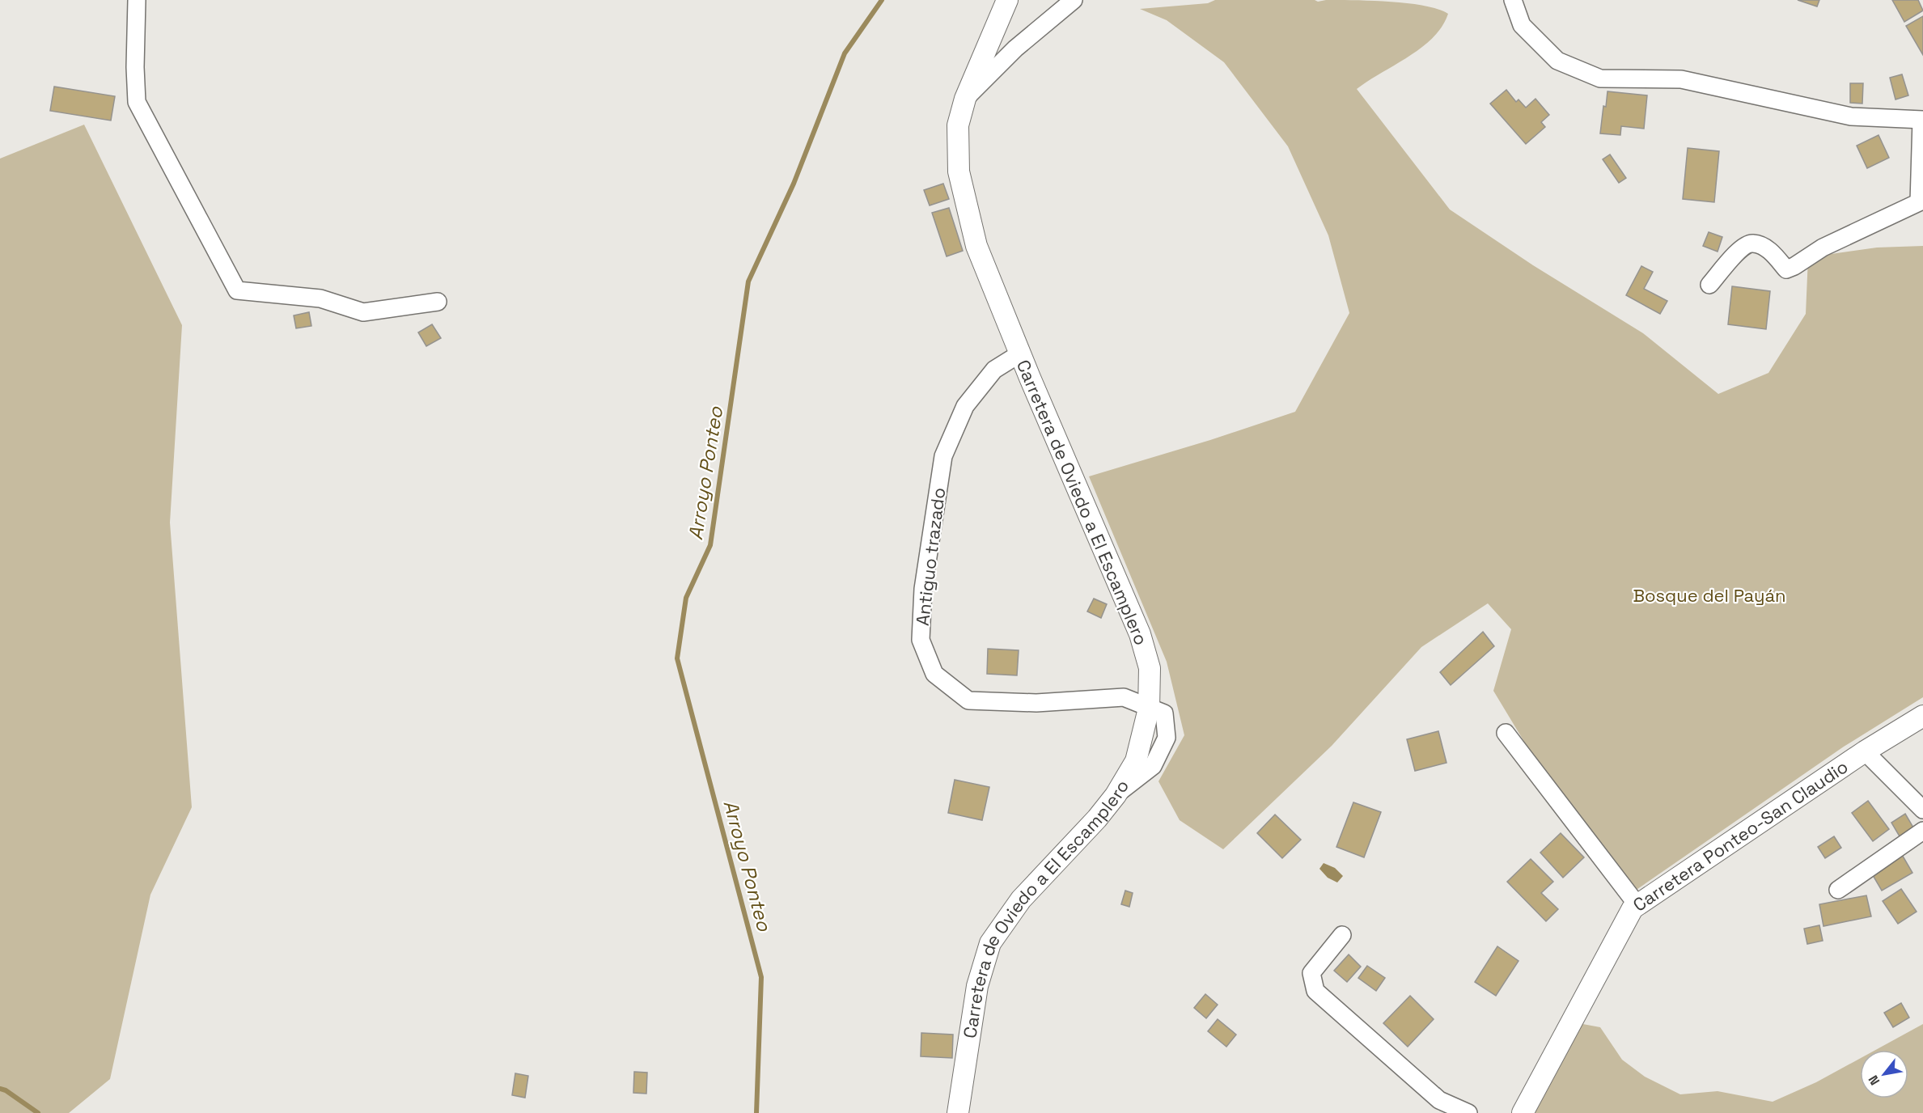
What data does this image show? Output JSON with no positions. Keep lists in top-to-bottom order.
{
  "streets": {
    "street": ["Carretera de Oviedo a El Escamplero", "Antiguo trazado", "Carretera Ponteo-San Claudio"]
  },
  "crossings": [
    ["Carretera de Oviedo a El Escamplero", "Antiguo trazado"]
  ],
  "water": ["Arroyo Ponteo"],
  "parks": ["Bosque del Payán"],
  "north": "bottom left"
}
